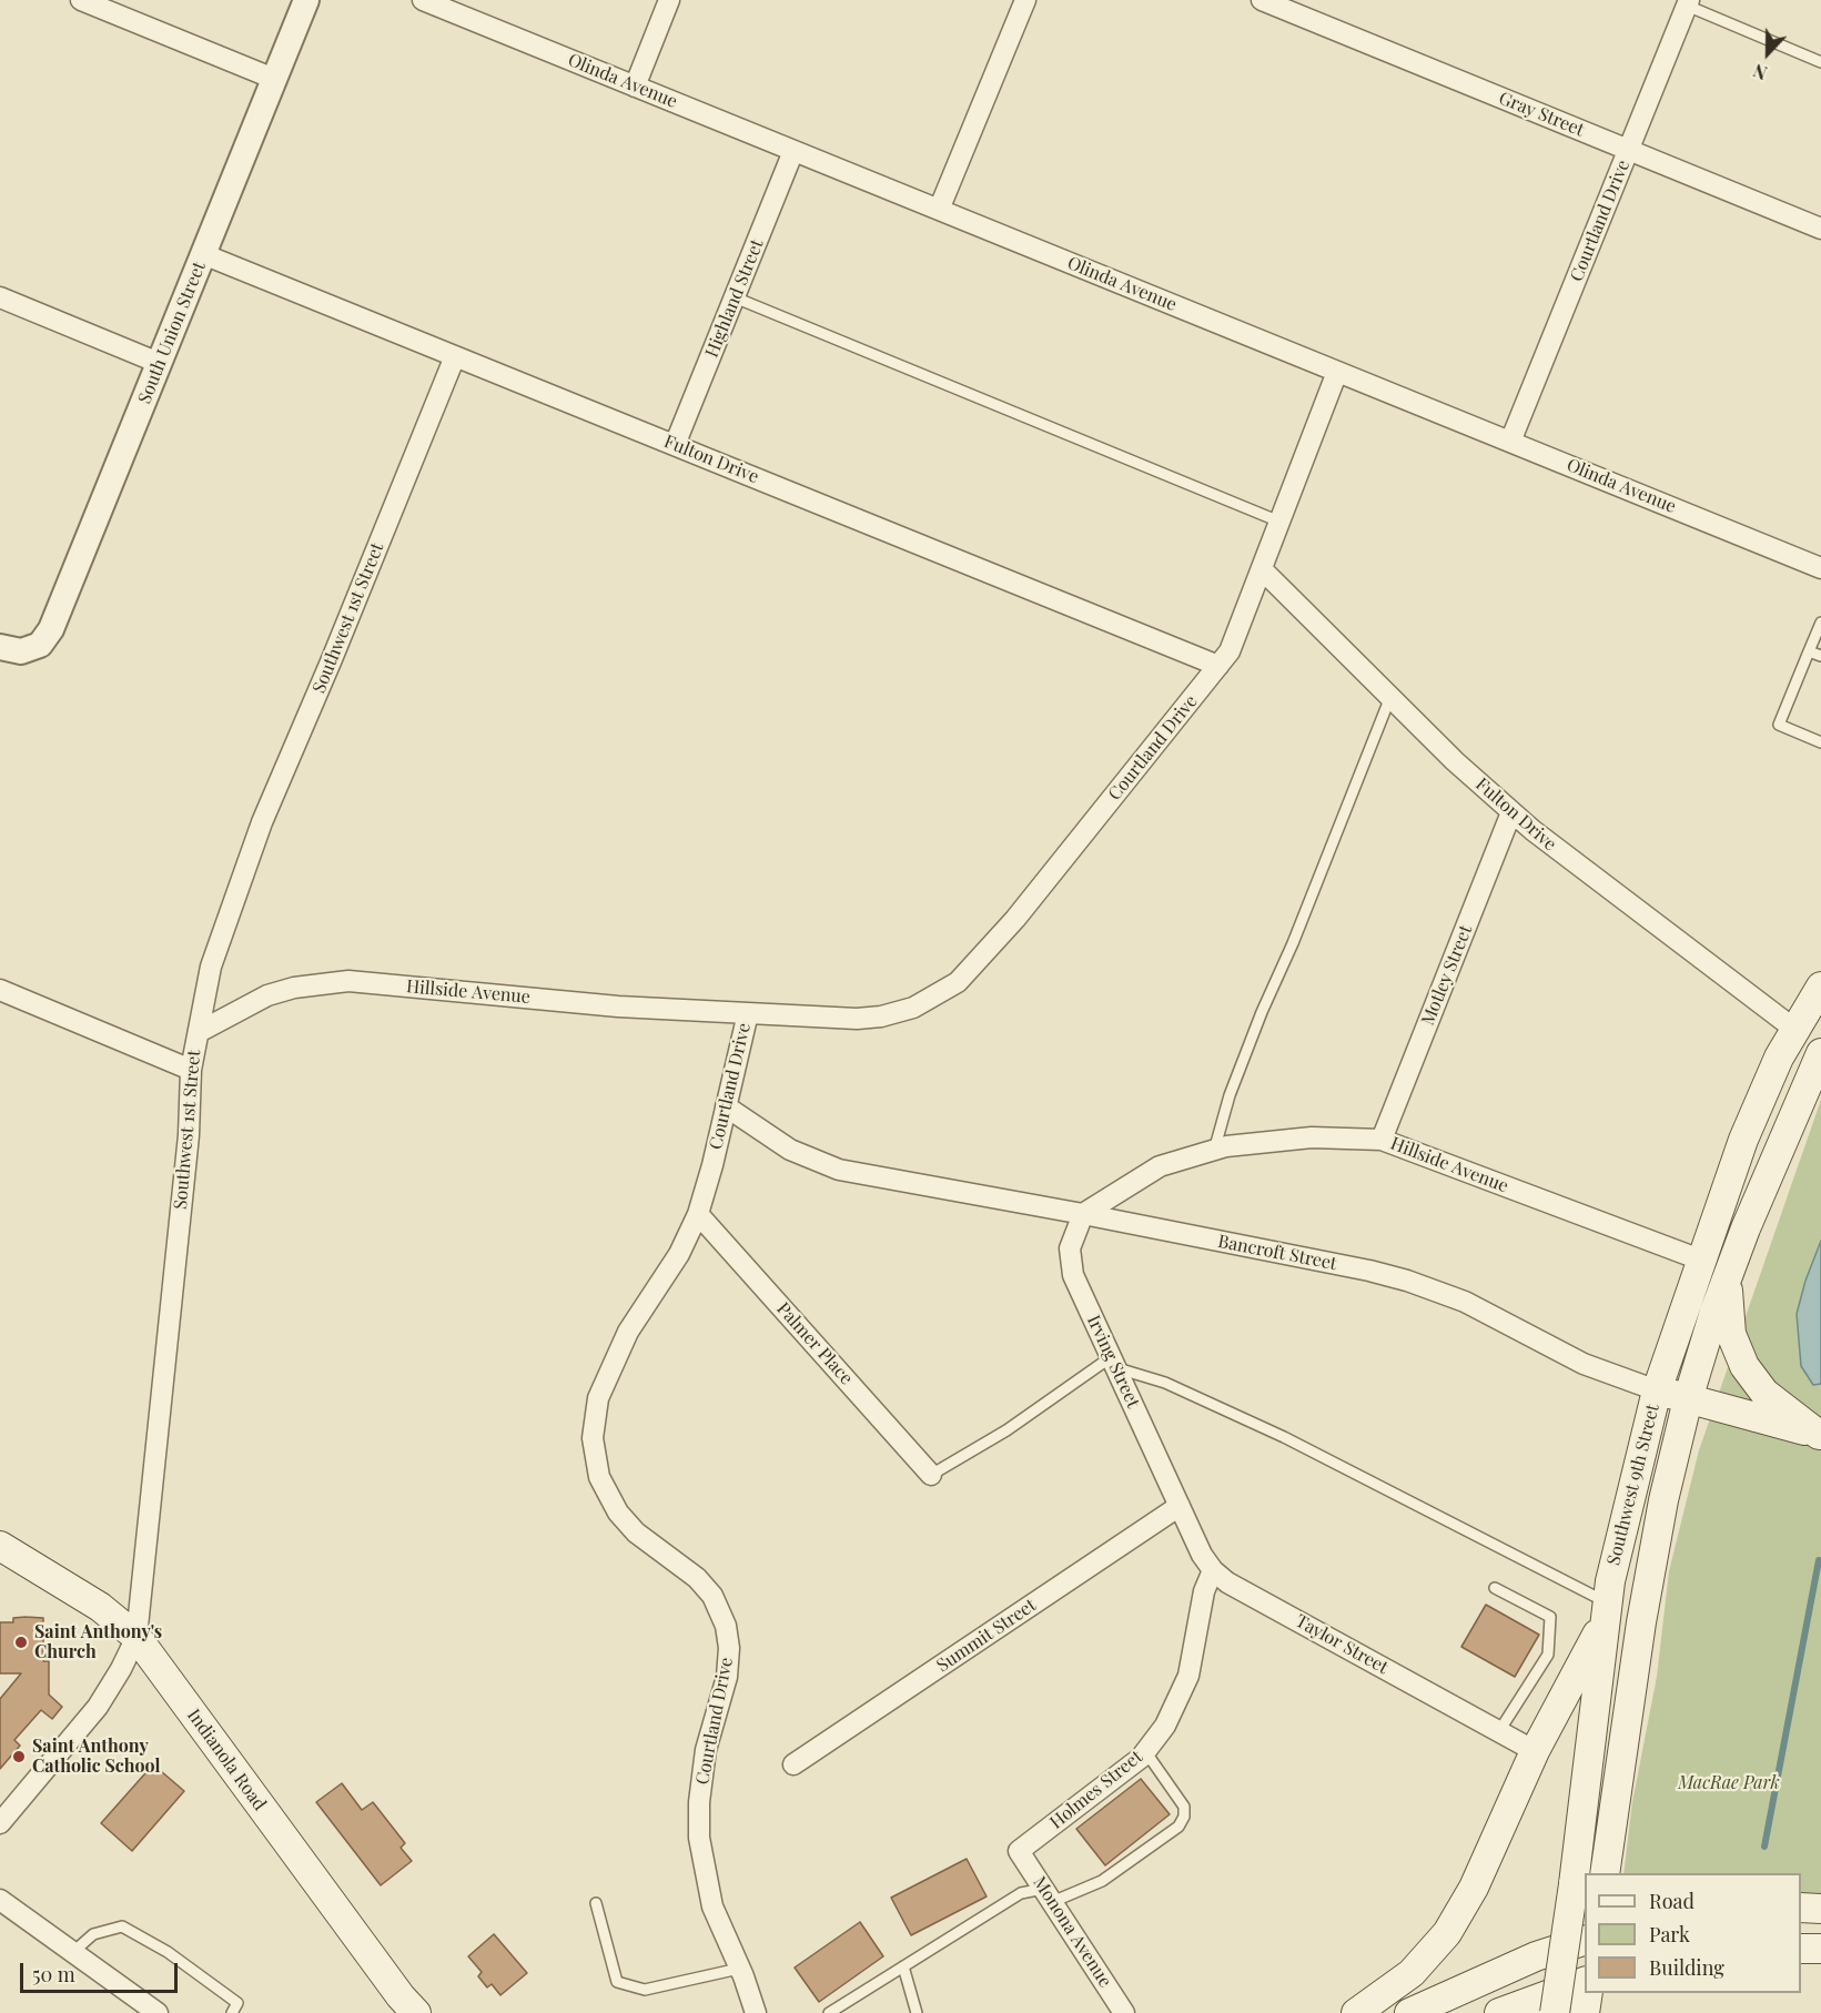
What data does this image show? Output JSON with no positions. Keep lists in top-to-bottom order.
{
  "streets": {
    "main road": ["Bancroft Street", "Southwest 9th Street", "Indianola Road"],
    "street": [
      "Olinda Avenue",
      "Gray Street",
      "Courtland Drive",
      "Highland Street",
      "South Union Street",
      "Fulton Drive",
      "Southwest 1st Street",
      "Motley Street",
      "Hillside Avenue",
      "Palmer Place",
      "Irving Street",
      "Summit Street",
      "Taylor Street",
      "Holmes Street",
      "Monona Avenue"
    ]
  },
  "crossings": [
    ["Olinda Avenue", "Courtland Drive"],
    ["Olinda Avenue", "Highland Street"],
    ["Gray Street", "Courtland Drive"],
    ["Courtland Drive", "Fulton Drive"],
    ["Courtland Drive", "Hillside Avenue"],
    ["Courtland Drive", "Bancroft Street"],
    ["Courtland Drive", "Palmer Place"],
    ["Highland Street", "Fulton Drive"],
    ["South Union Street", "Fulton Drive"],
    ["Fulton Drive", "Southwest 1st Street"],
    ["Fulton Drive", "Motley Street"],
    ["Fulton Drive", "Southwest 9th Street"],
    ["Southwest 1st Street", "Hillside Avenue"],
    ["Southwest 1st Street", "Indianola Road"],
    ["Motley Street", "Hillside Avenue"],
    ["Hillside Avenue", "Bancroft Street"],
    ["Hillside Avenue", "Irving Street"],
    ["Hillside Avenue", "Southwest 9th Street"],
    ["Bancroft Street", "Irving Street"],
    ["Bancroft Street", "Southwest 9th Street"],
    ["Irving Street", "Summit Street"],
    ["Irving Street", "Taylor Street"],
    ["Summit Street", "Taylor Street"],
    ["Taylor Street", "Holmes Street"],
    ["Holmes Street", "Monona Avenue"]
  ],
  "parks": ["MacRae Park"],
  "places": ["Saint Anthony's Church", "Saint Anthony Catholic School"],
  "legend": ["Road", "Park", "Building"],
  "scale_bar": "50 m",
  "north": "bottom"
}
